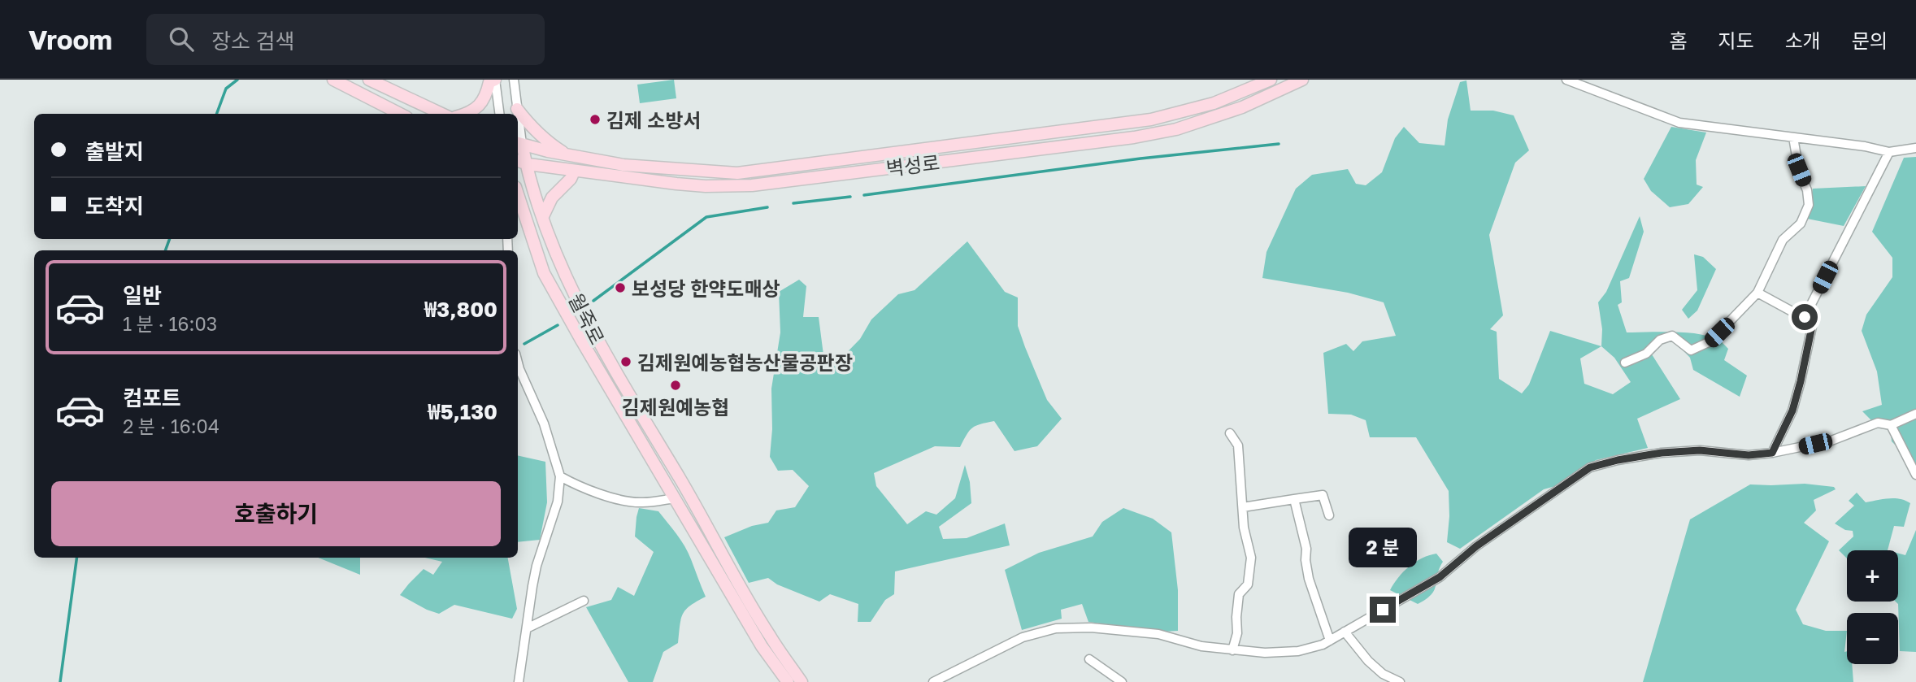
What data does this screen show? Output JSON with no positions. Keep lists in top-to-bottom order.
{
  "streets": {
    "main road": ["벽성로", "월죽로"]
  },
  "crossings": [
    ["벽성로", "월죽로"]
  ],
  "places": [
    "김제 소방서",
    "보성당 한약도매상",
    "김제원예농협농산물공판장",
    "김제원예농협"
  ],
  "page": {
    "header": "Vroom",
    "search": "장소 검색",
    "nav": [
      "홈",
      "지도",
      "소개",
      "문의"
    ],
    "banner": ["출발지", "도착지"],
    "list": [
      {
        "name": "일반",
        "note": "1 분 · 16:03",
        "value": "₩3,800"
      },
      {
        "name": "컴포트",
        "note": "2 분 · 16:04",
        "value": "₩5,130"
      }
    ],
    "buttons": "호출하기",
    "bubble": "2 분",
    "map_buttons": ["+", "−"]
  }
}
